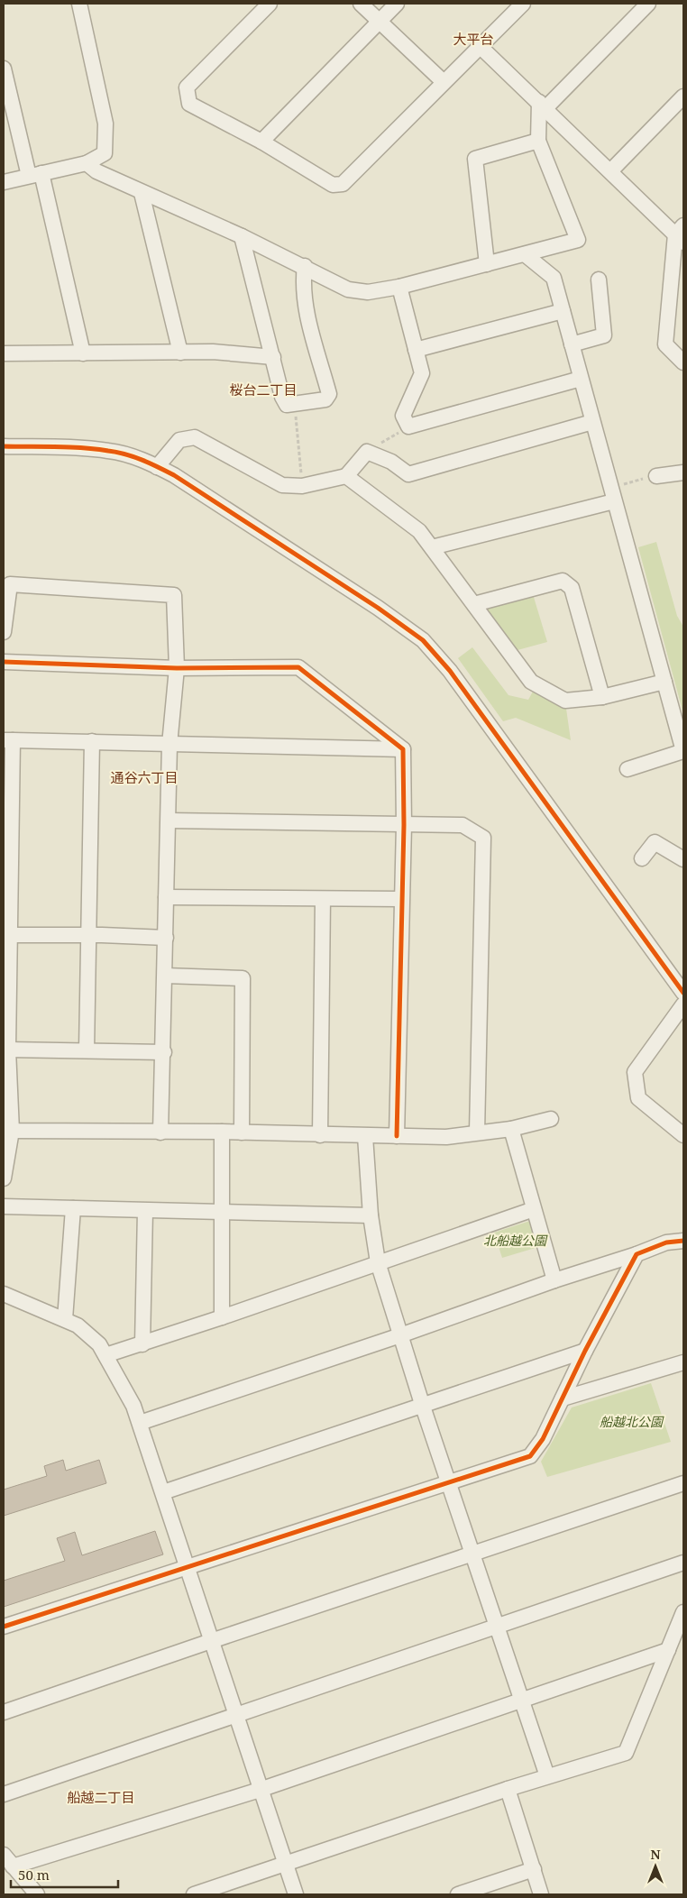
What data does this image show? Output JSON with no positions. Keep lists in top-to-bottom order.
{
  "districts": [
    "大平台",
    "桜台二丁目",
    "通谷六丁目",
    "船越二丁目"
  ],
  "parks": ["北船越公園", "船越北公園"],
  "scale_bar": "50 m",
  "north": "top"
}
